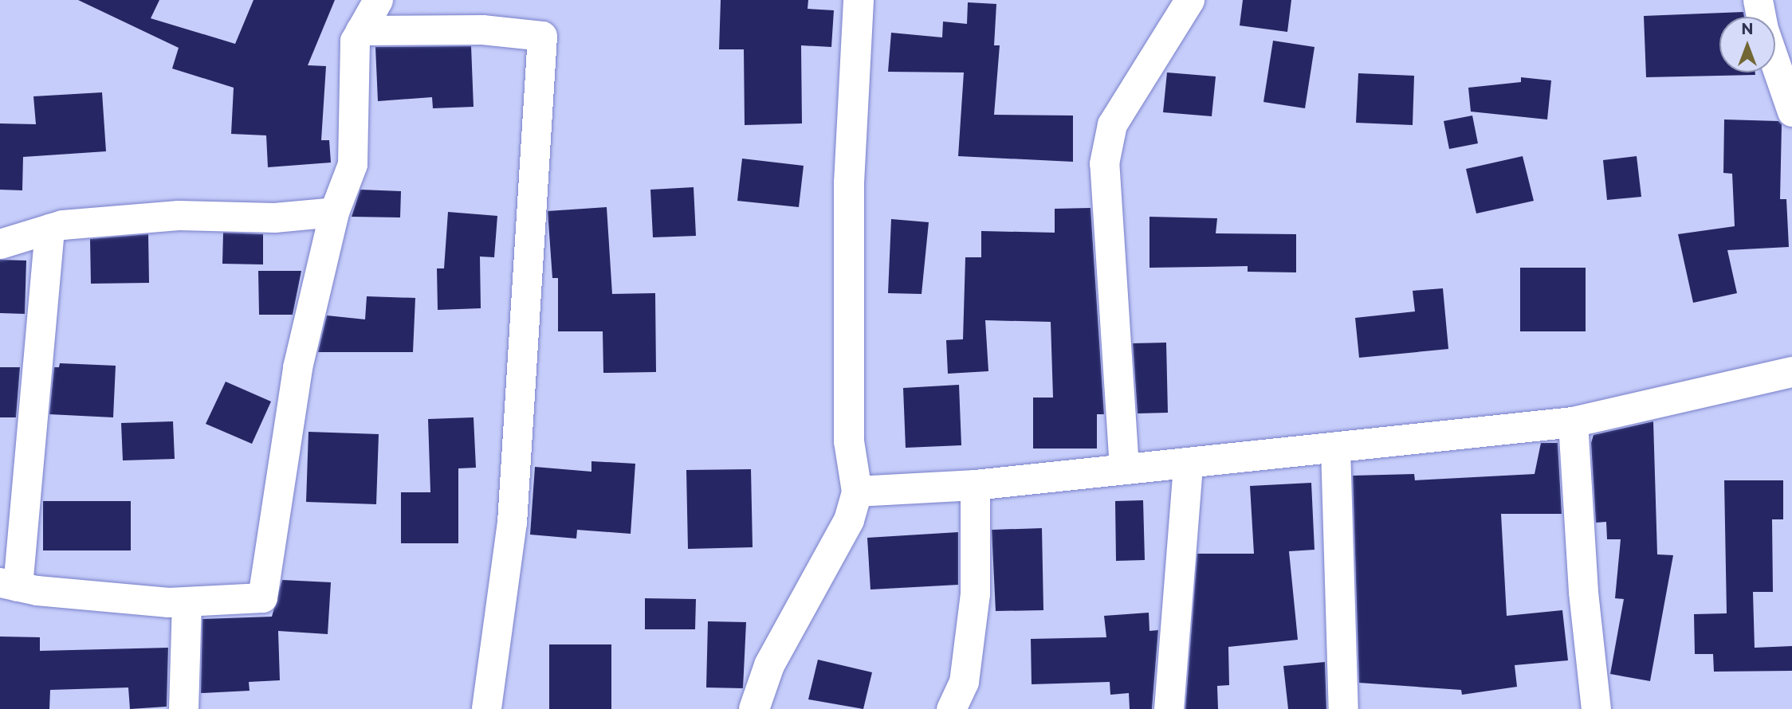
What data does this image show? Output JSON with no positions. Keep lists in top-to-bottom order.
{
  "north": "top"
}
